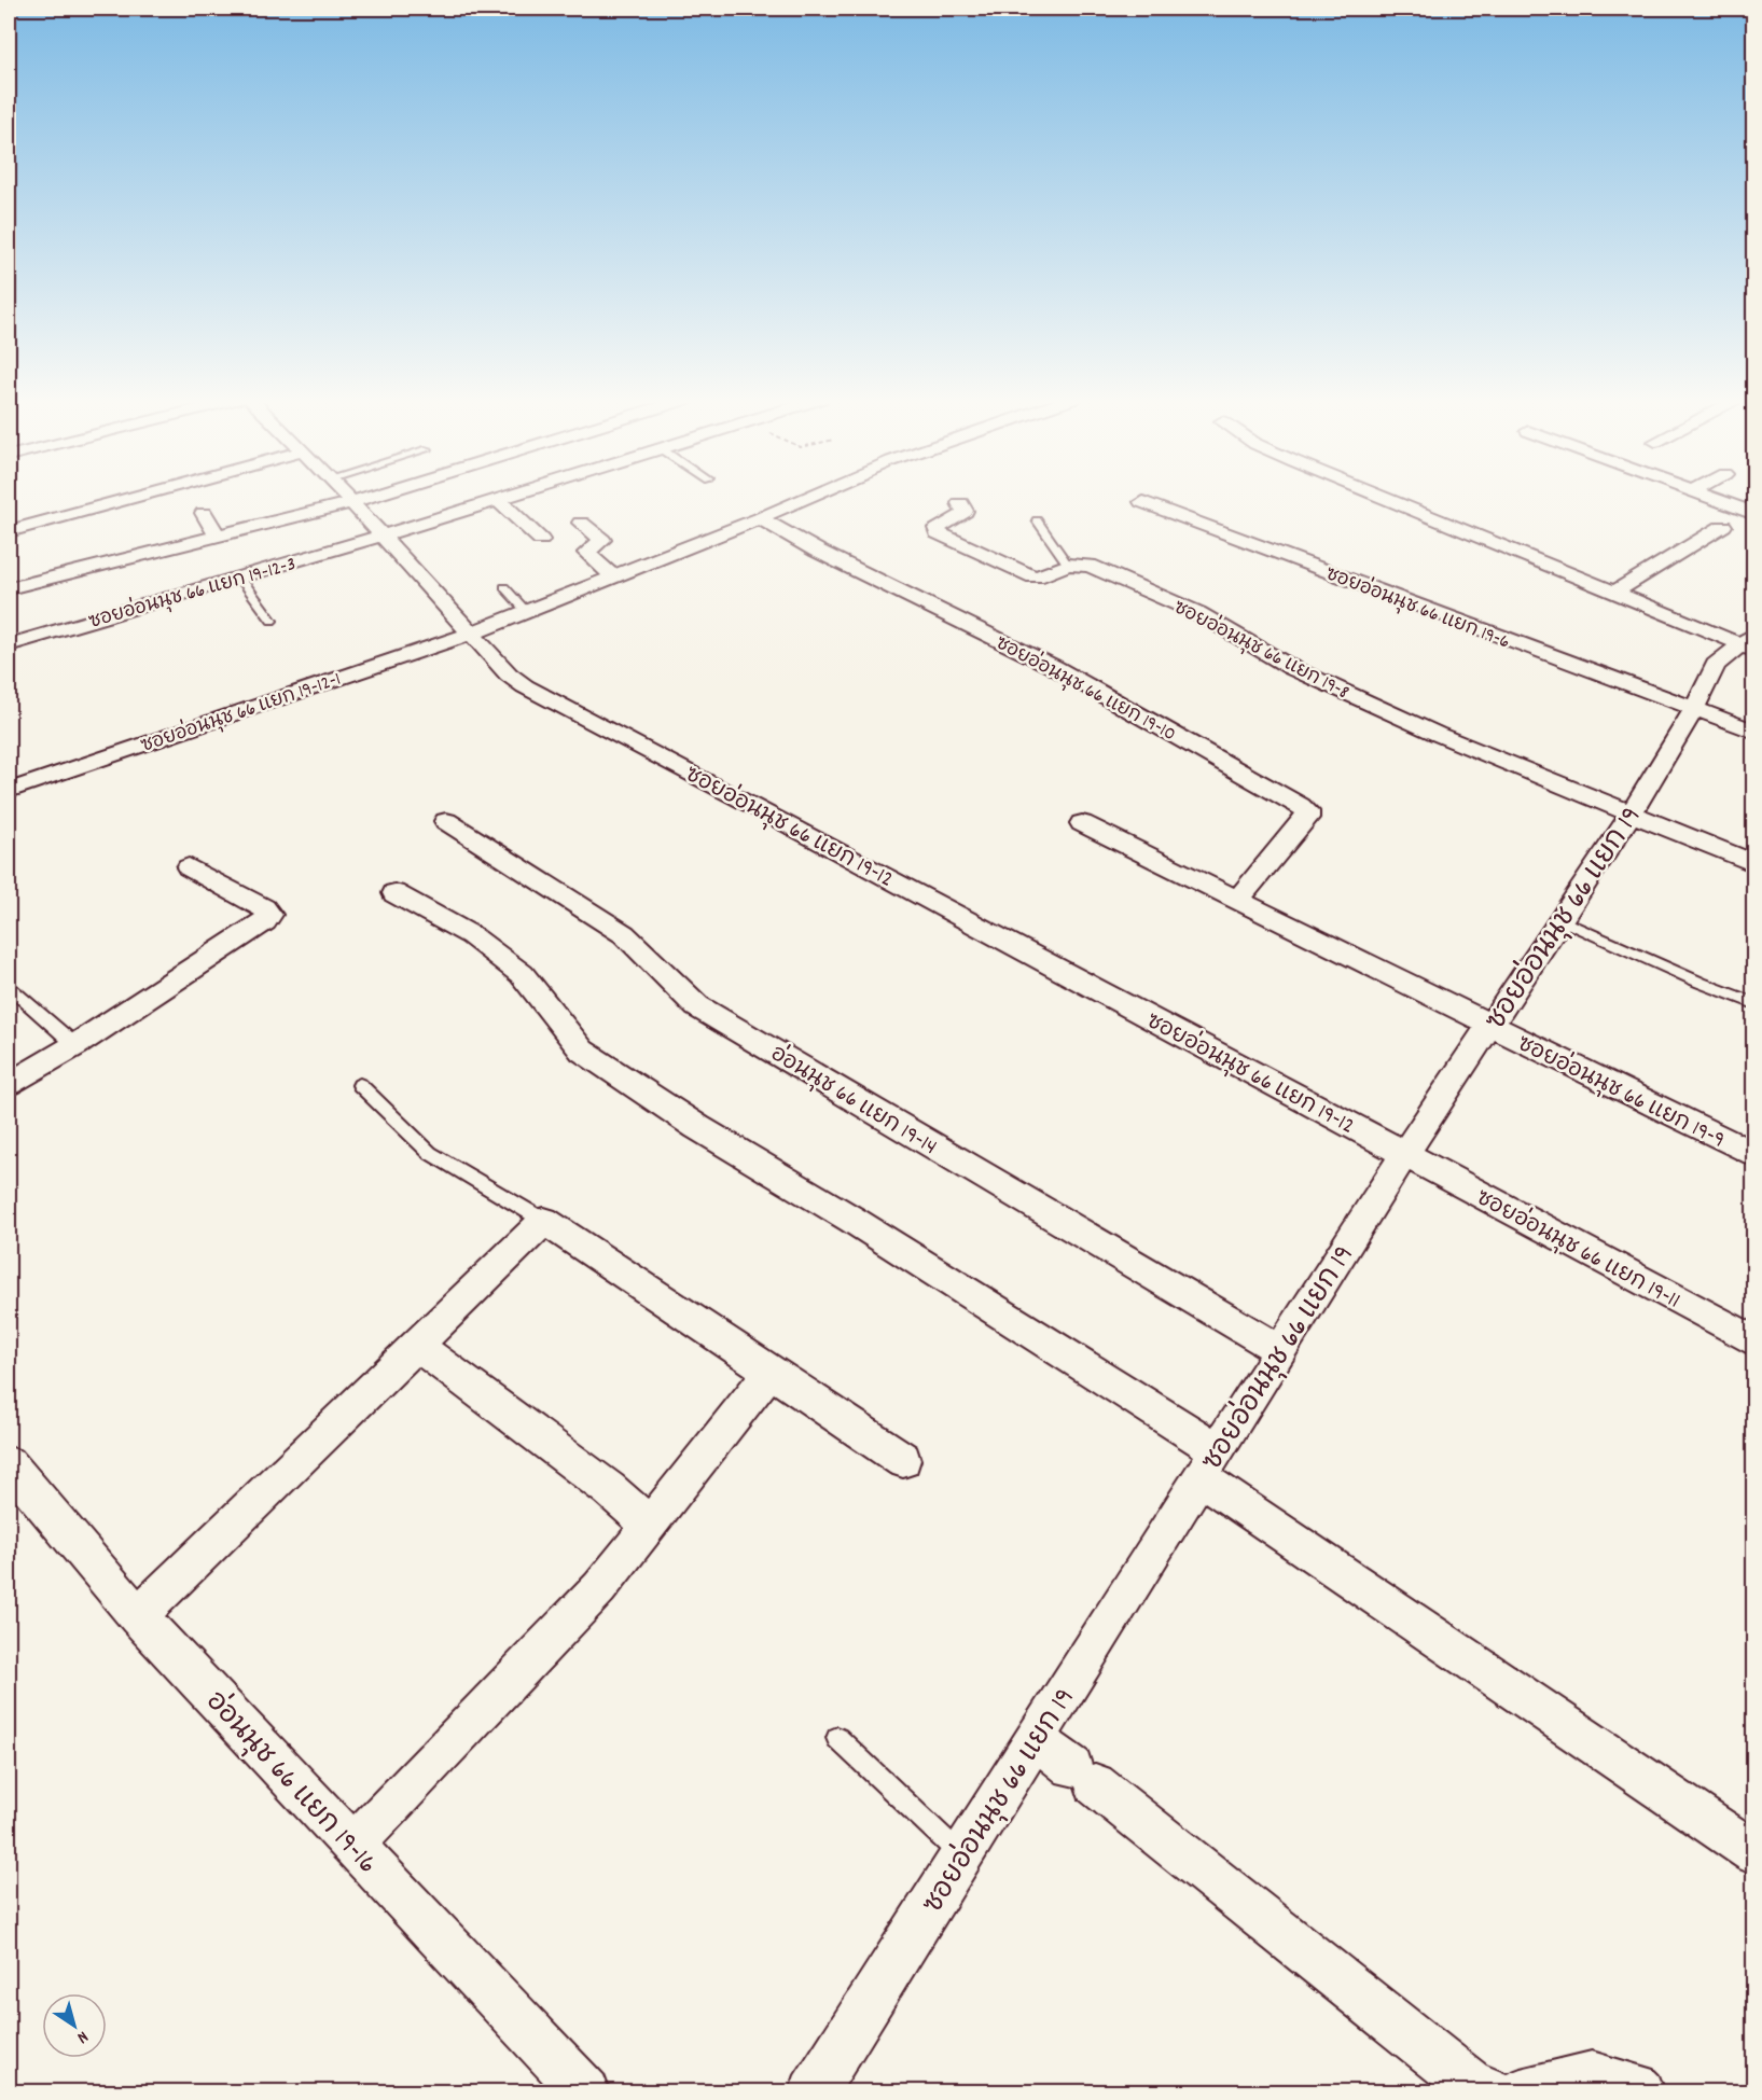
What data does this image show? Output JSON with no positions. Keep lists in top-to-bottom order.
{
  "streets": {
    "street": [
      "ซอยอ่อนนุช 66 แยก 19-12-3",
      "ซอยอ่อนนุช 66 แยก 19-6",
      "ซอยอ่อนนุช 66 แยก 19-8",
      "ซอยอ่อนนุช 66 แยก 19-10",
      "ซอยอ่อนนุช 66 แยก 19-12-1",
      "ซอยอ่อนนุช 66 แยก 19-12",
      "ซอยอ่อนนุช 66 แยก 19",
      "ซอยอ่อนนุช 66 แยก 19-9",
      "อ่อนนุช 66 แยก 19-14",
      "ซอยอ่อนนุช 66 แยก 19-11",
      "อ่อนนุช 66 แยก 19-16"
    ]
  },
  "crossings": [
    ["ซอยอ่อนนุช 66 แยก 19-12-3", "ซอยอ่อนนุช 66 แยก 19-12"],
    ["ซอยอ่อนนุช 66 แยก 19-6", "ซอยอ่อนนุช 66 แยก 19"],
    ["ซอยอ่อนนุช 66 แยก 19-8", "ซอยอ่อนนุช 66 แยก 19"],
    ["ซอยอ่อนนุช 66 แยก 19-10", "ซอยอ่อนนุช 66 แยก 19-12-1"],
    ["ซอยอ่อนนุช 66 แยก 19-12-1", "ซอยอ่อนนุช 66 แยก 19-12"],
    ["ซอยอ่อนนุช 66 แยก 19-12", "ซอยอ่อนนุช 66 แยก 19"],
    ["ซอยอ่อนนุช 66 แยก 19-12", "ซอยอ่อนนุช 66 แยก 19-11"],
    ["ซอยอ่อนนุช 66 แยก 19", "ซอยอ่อนนุช 66 แยก 19-9"],
    ["ซอยอ่อนนุช 66 แยก 19", "อ่อนนุช 66 แยก 19-14"],
    ["ซอยอ่อนนุช 66 แยก 19", "ซอยอ่อนนุช 66 แยก 19-11"]
  ],
  "north": "bottom right"
}
